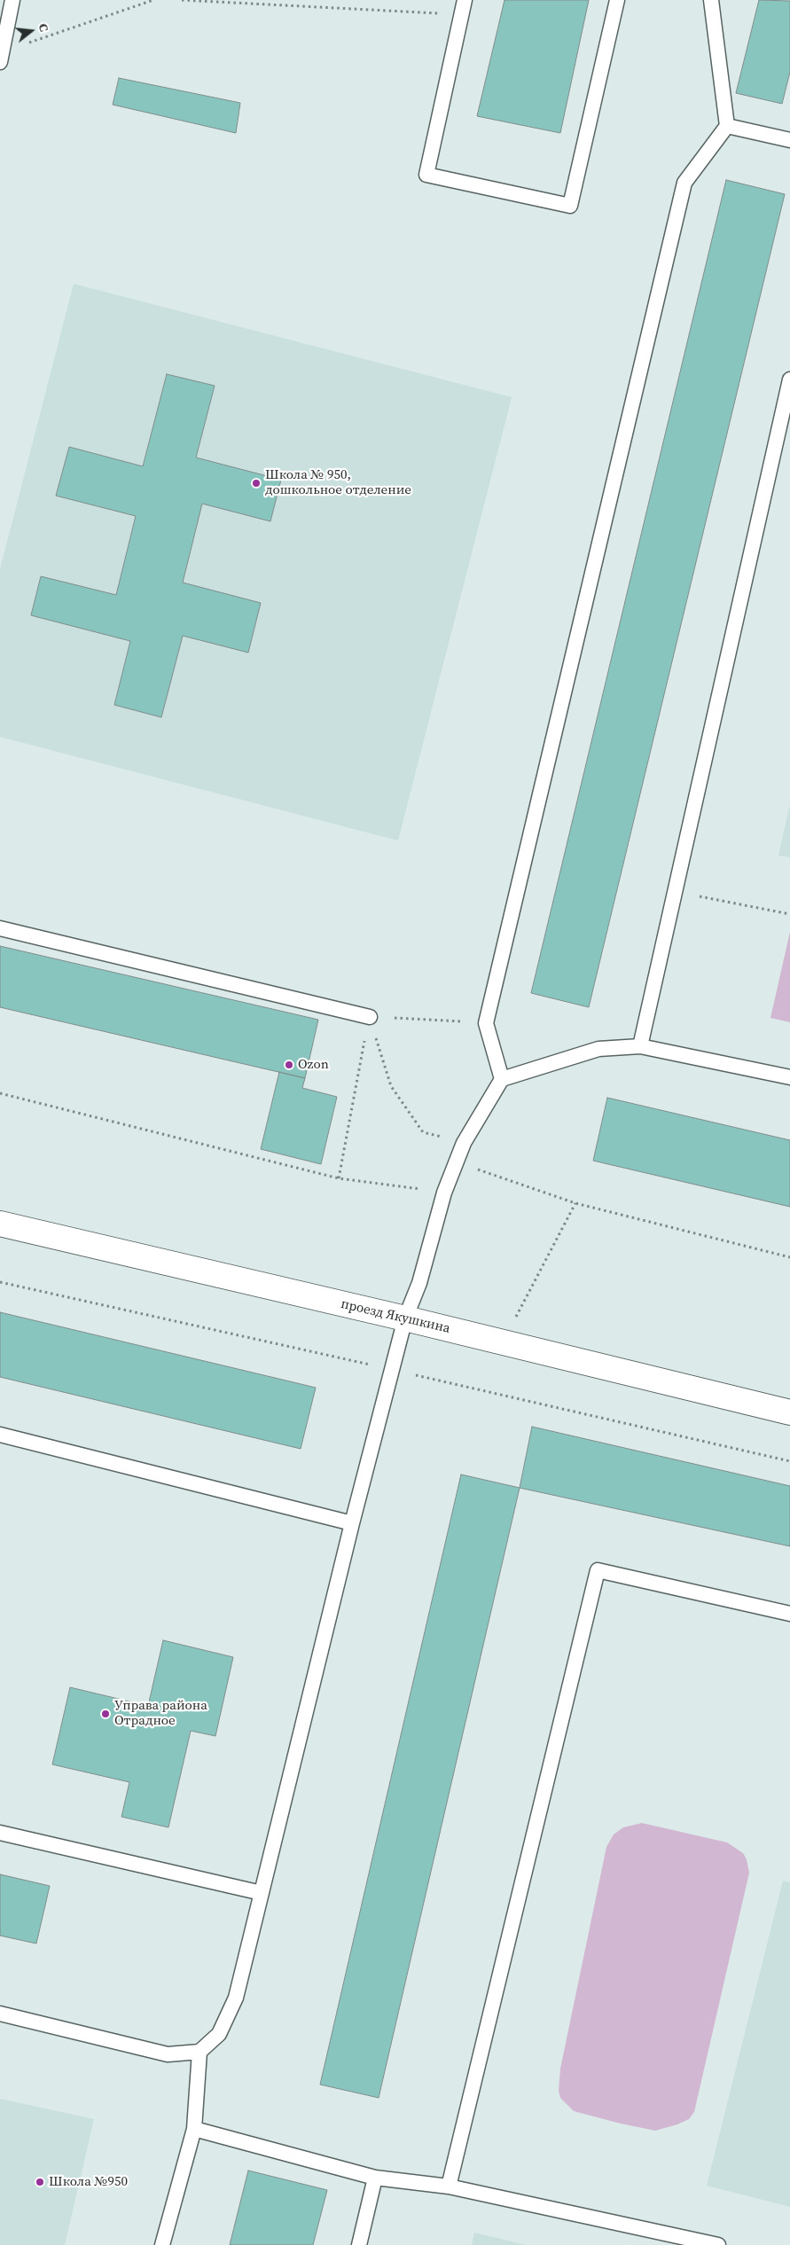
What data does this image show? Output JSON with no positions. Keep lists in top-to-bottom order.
{
  "streets": {
    "street": ["проезд Якушкина"]
  },
  "places": [
    "Школа № 950, дошкольное отделение",
    "Ozon",
    "Управа района Отрадное",
    "Школа №950"
  ],
  "north": "right"
}
